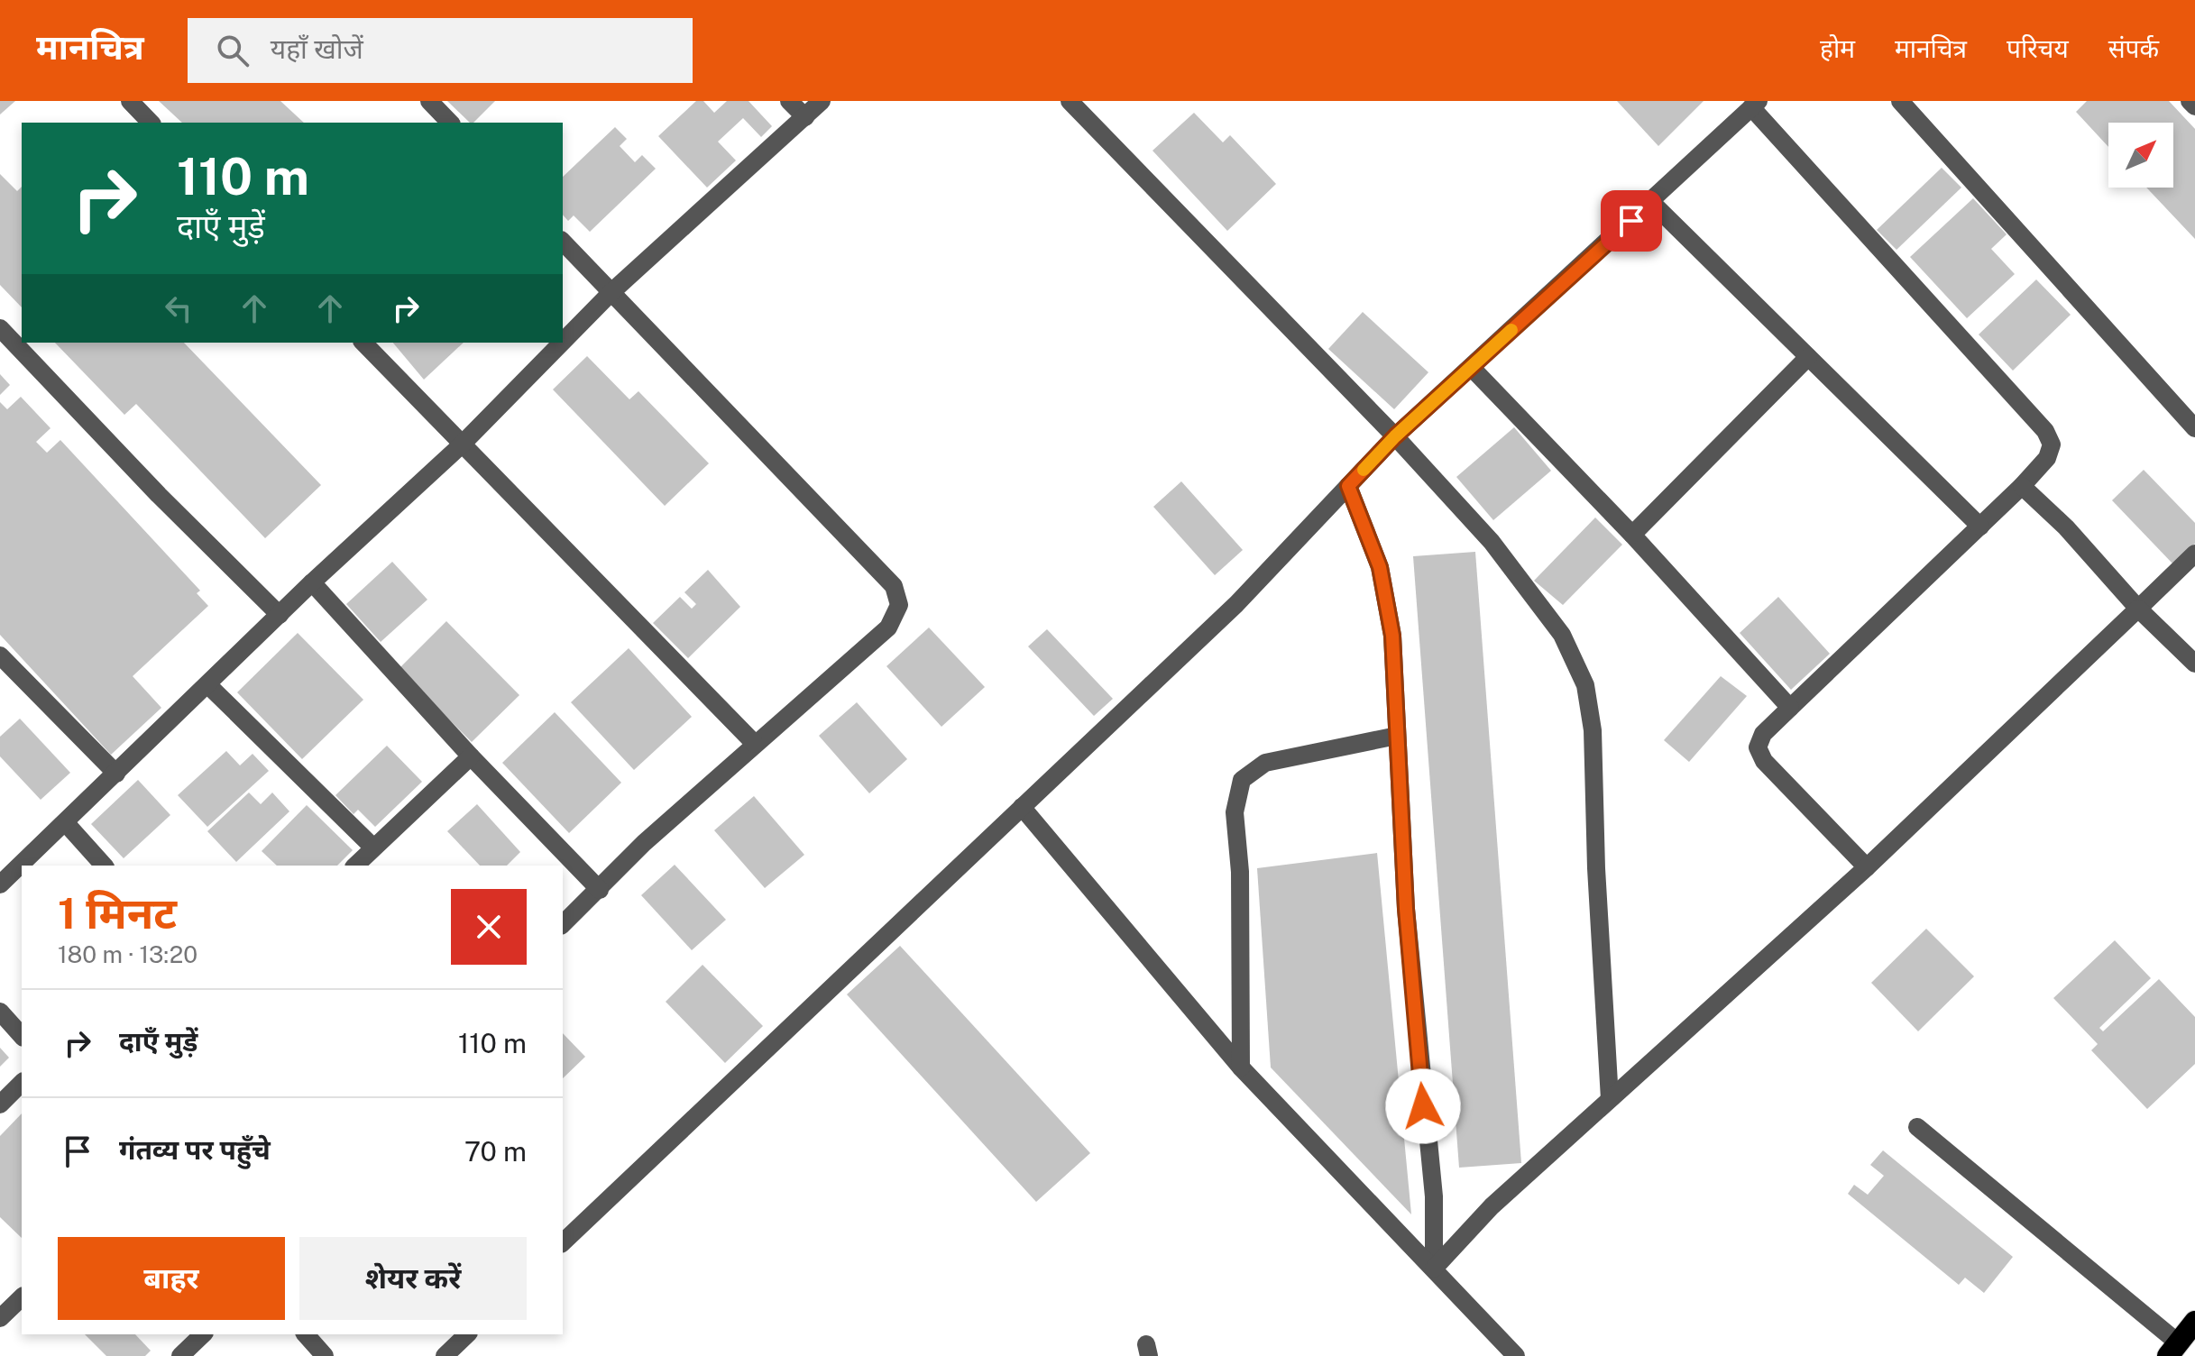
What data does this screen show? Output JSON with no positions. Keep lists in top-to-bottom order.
{
  "north": "top right",
  "page": {
    "header": "मानचित्र",
    "search": "यहाँ खोजें",
    "nav": [
      "होम",
      "मानचित्र",
      "परिचय",
      "संपर्क"
    ],
    "turn": ["110 m", "दाएँ मुड़ें"],
    "heading": ["1 मिनट", "180 m · 13:20"],
    "list": [
      {
        "name": "दाएँ मुड़ें",
        "value": "110 m"
      },
      {
        "name": "गंतव्य पर पहुँचे",
        "value": "70 m"
      }
    ],
    "buttons": ["बाहर", "शेयर करें"]
  }
}
